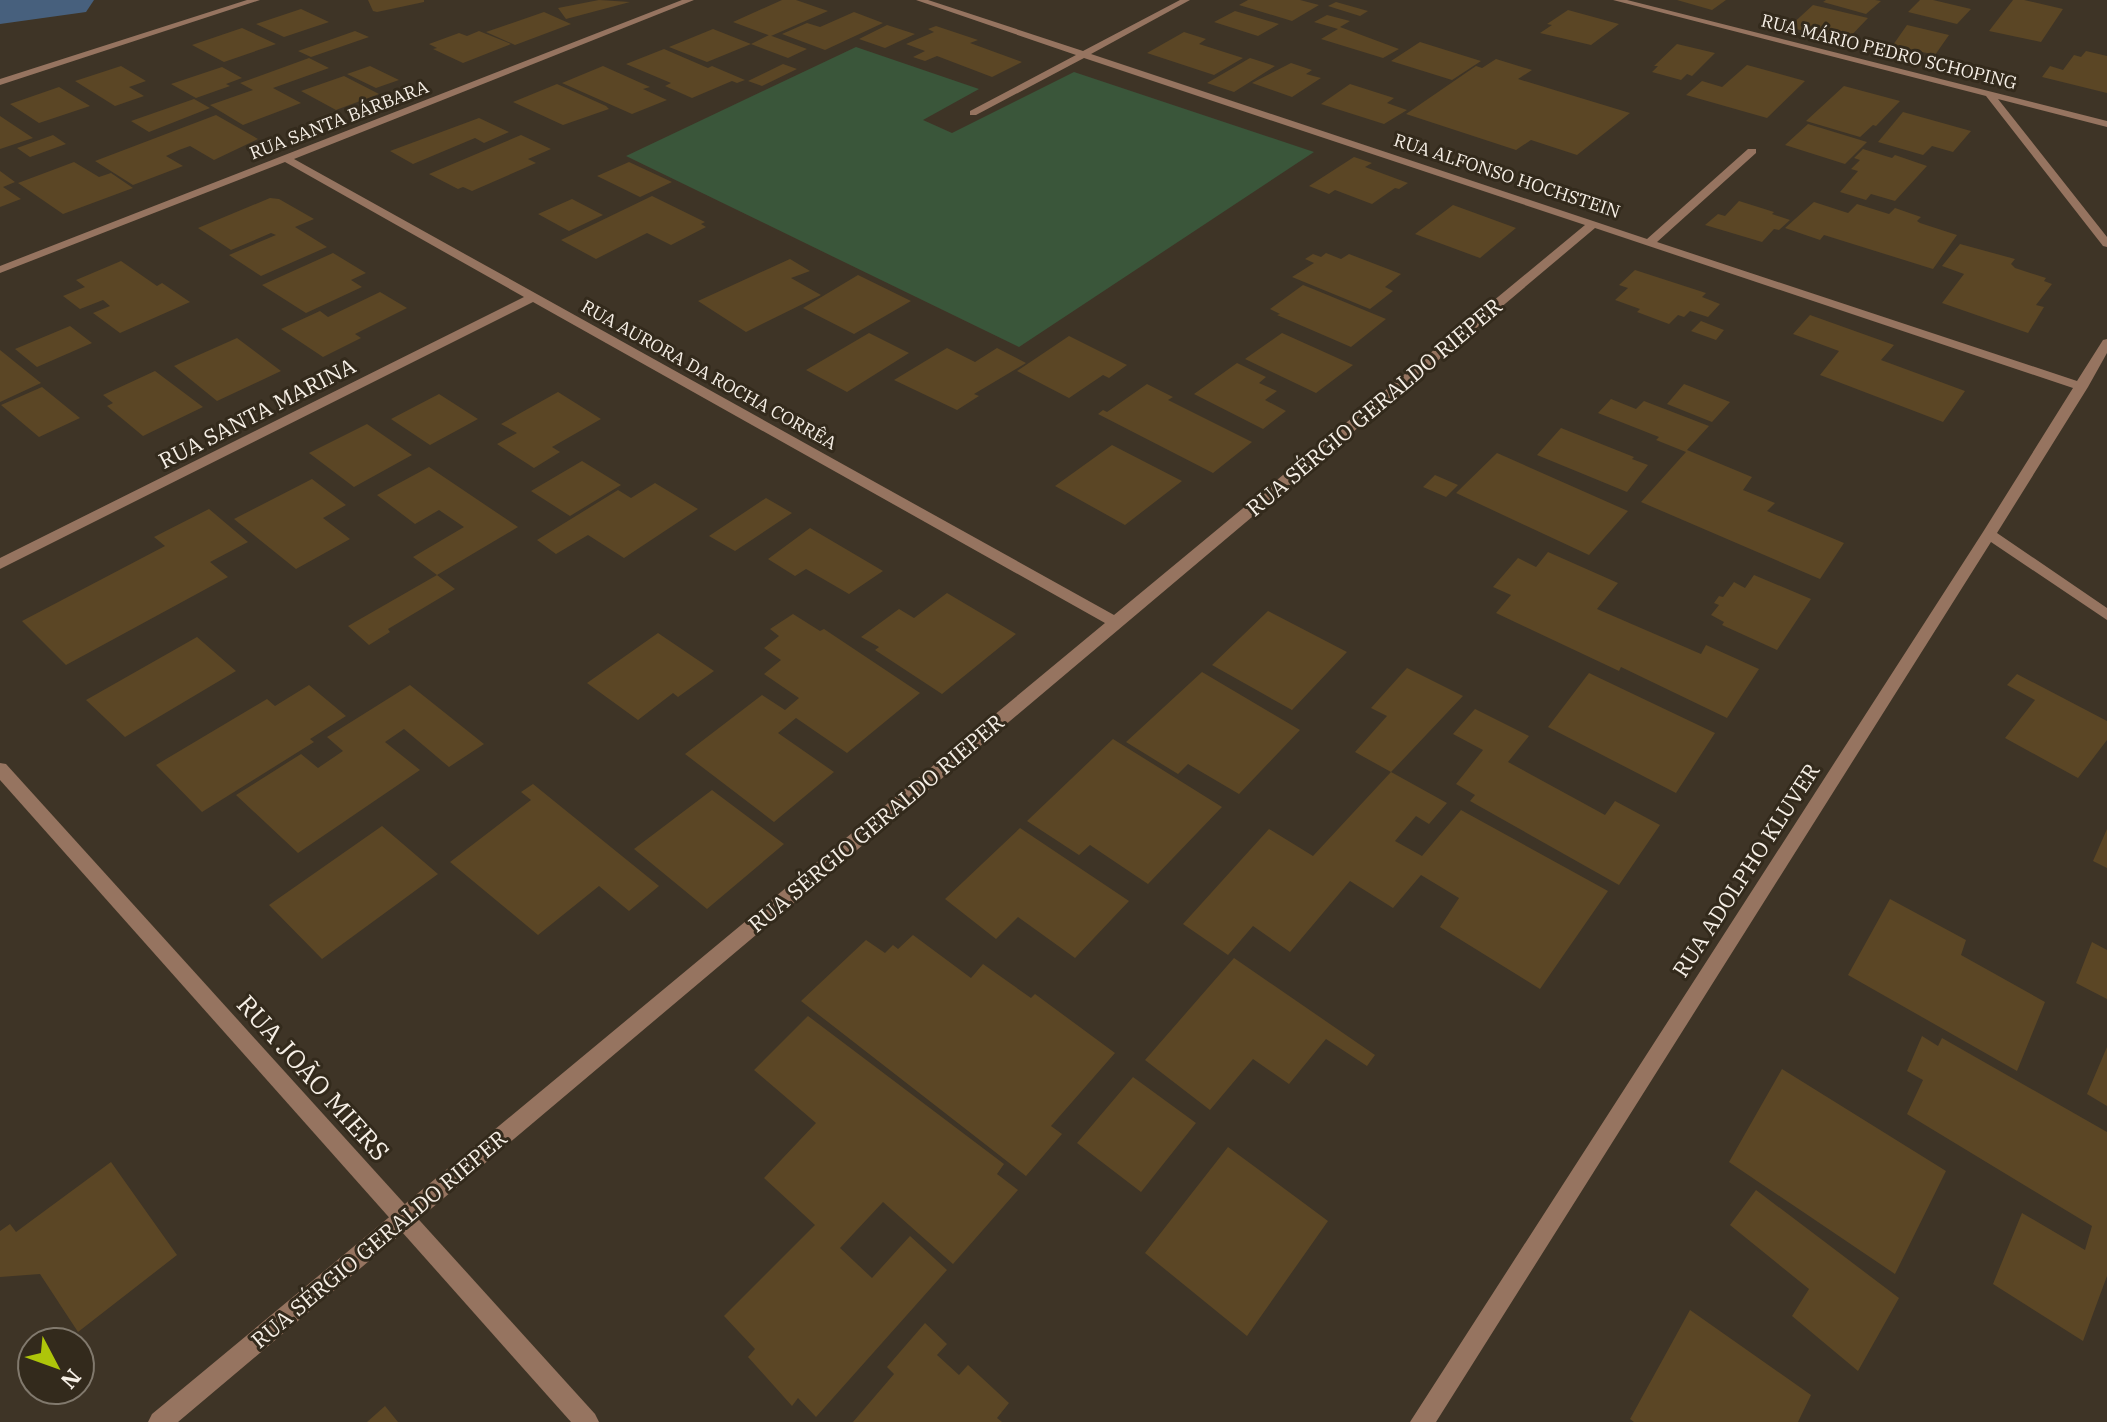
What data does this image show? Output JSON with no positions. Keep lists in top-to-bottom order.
{
  "streets": {
    "street": [
      "RUA MÁRIO PEDRO SCHOPING",
      "RUA SANTA BÁRBARA",
      "RUA ALFONSO HOCHSTEIN",
      "RUA AURORA DA ROCHA CORRÊA",
      "RUA SÉRGIO GERALDO RIEPER",
      "RUA SANTA MARINA",
      "RUA ADOLPHO KLUVER",
      "RUA JOÃO MIERS"
    ]
  },
  "crossings": [
    ["RUA SANTA BÁRBARA", "RUA AURORA DA ROCHA CORRÊA"],
    ["RUA ALFONSO HOCHSTEIN", "RUA SÉRGIO GERALDO RIEPER"],
    ["RUA ALFONSO HOCHSTEIN", "RUA ADOLPHO KLUVER"],
    ["RUA AURORA DA ROCHA CORRÊA", "RUA SÉRGIO GERALDO RIEPER"],
    ["RUA AURORA DA ROCHA CORRÊA", "RUA SANTA MARINA"],
    ["RUA SÉRGIO GERALDO RIEPER", "RUA JOÃO MIERS"]
  ],
  "north": "bottom right"
}
